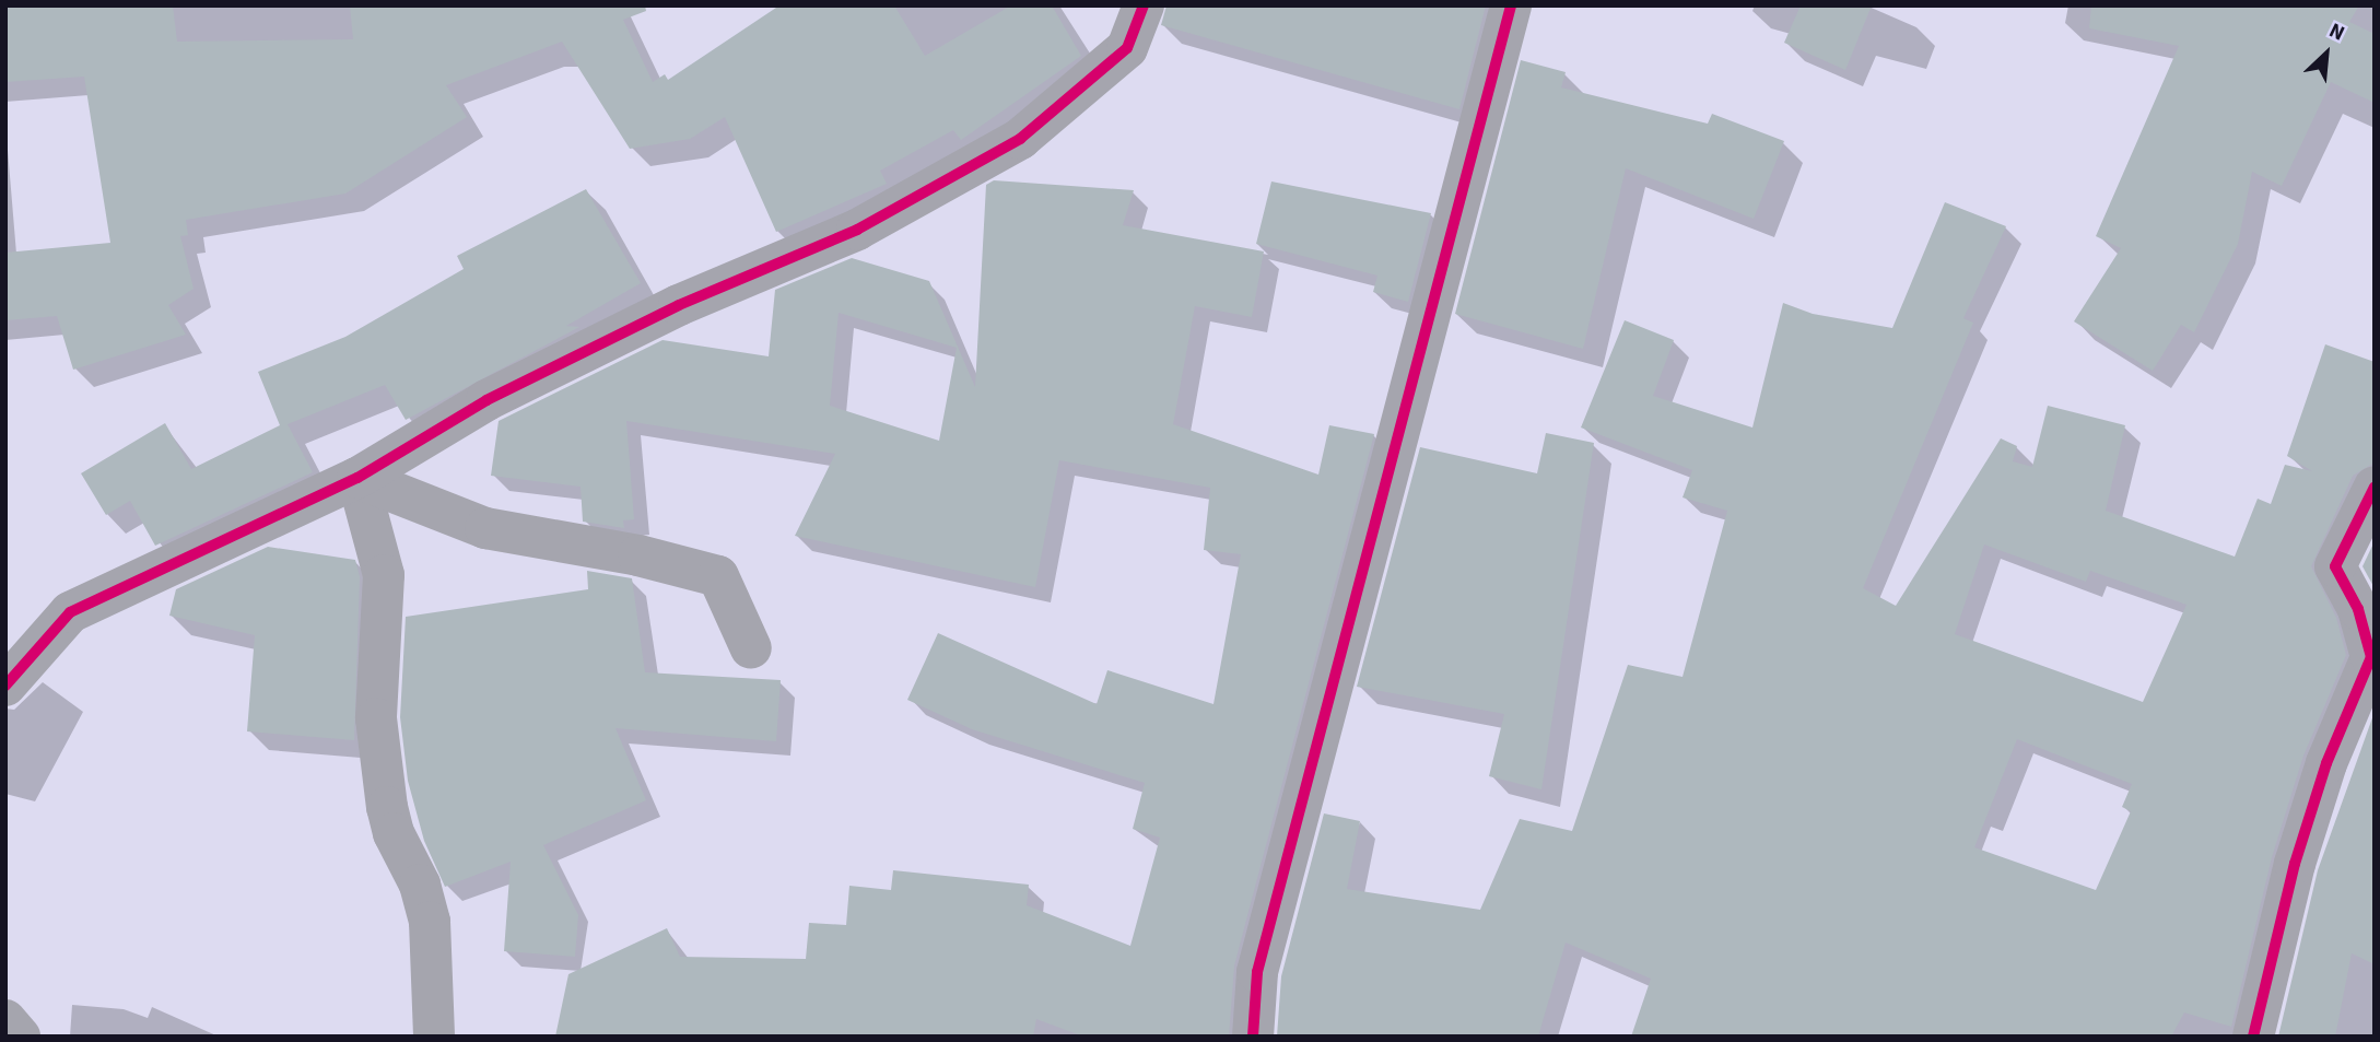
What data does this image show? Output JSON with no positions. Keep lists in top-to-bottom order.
{
  "north": "top right"
}
